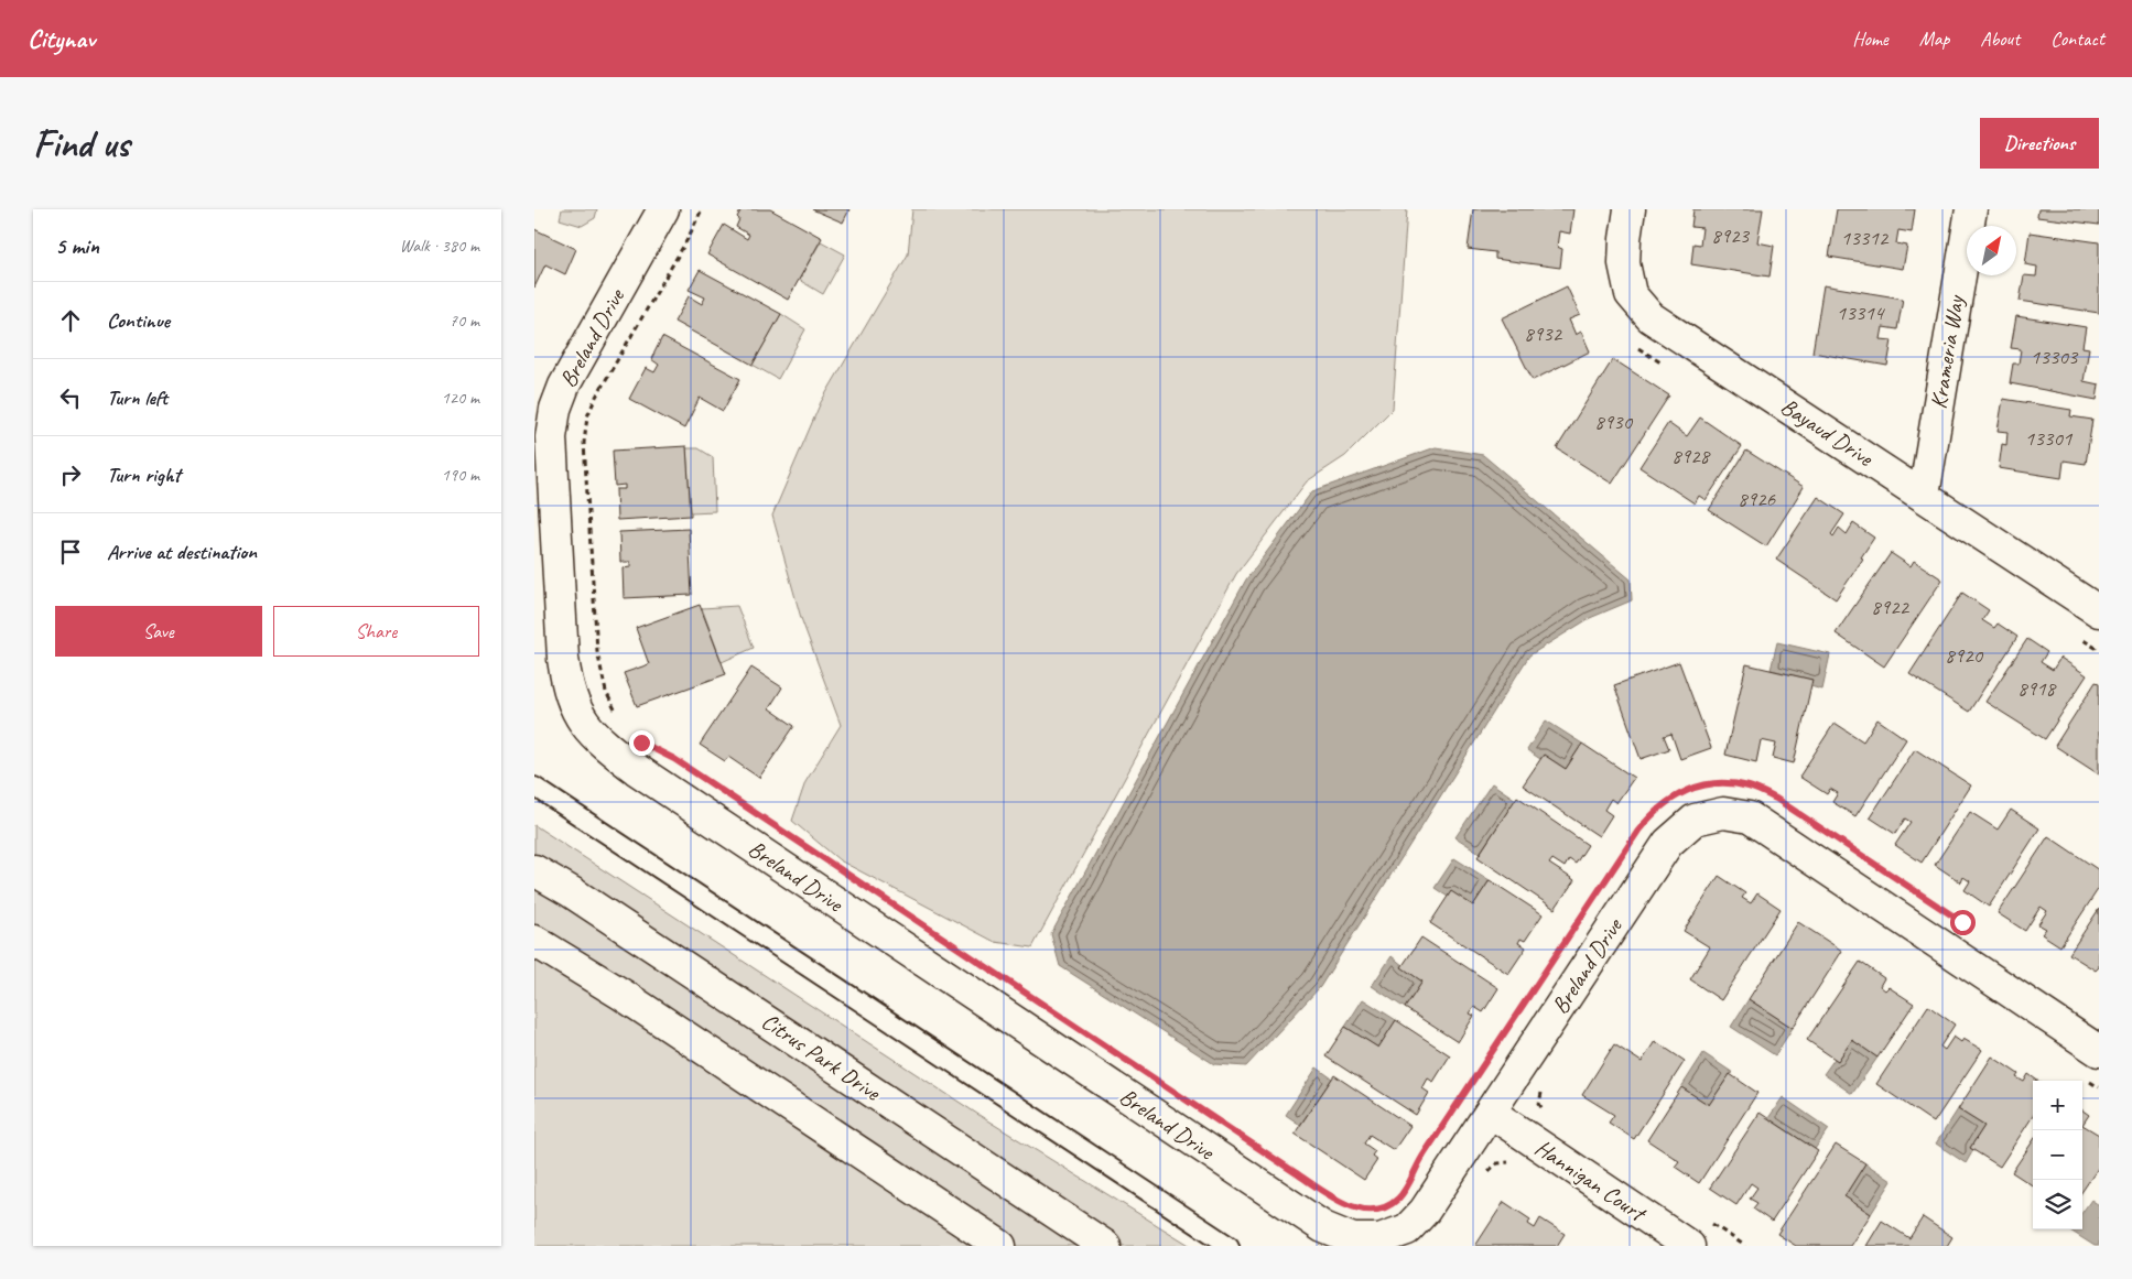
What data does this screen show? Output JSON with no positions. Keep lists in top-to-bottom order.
{
  "streets": {
    "street": [
      "Breland Drive",
      "Krameria Way",
      "Bayaud Drive",
      "Citrus Park Drive",
      "Hannigan Court"
    ]
  },
  "crossings": [
    ["Breland Drive", "Hannigan Court"],
    ["Krameria Way", "Bayaud Drive"]
  ],
  "house_numbers": [
    "8923",
    "13312",
    "13314",
    "8932",
    "13303",
    "8930",
    "13301",
    "8928",
    "8926",
    "8922",
    "8920",
    "8918"
  ],
  "north": "top right",
  "page": {
    "header": "Citynav",
    "nav": [
      "Home",
      "Map",
      "About",
      "Contact"
    ],
    "buttons": [
      "Directions",
      ["Save", "Share"]
    ],
    "title": "Find us",
    "heading": ["5 min", "Walk · 380 m"],
    "list": [
      ["Continue", "70 m"],
      ["Turn left", "120 m"],
      ["Turn right", "190 m"],
      "Arrive at destination"
    ],
    "map_buttons": ["+", "−"]
  }
}
